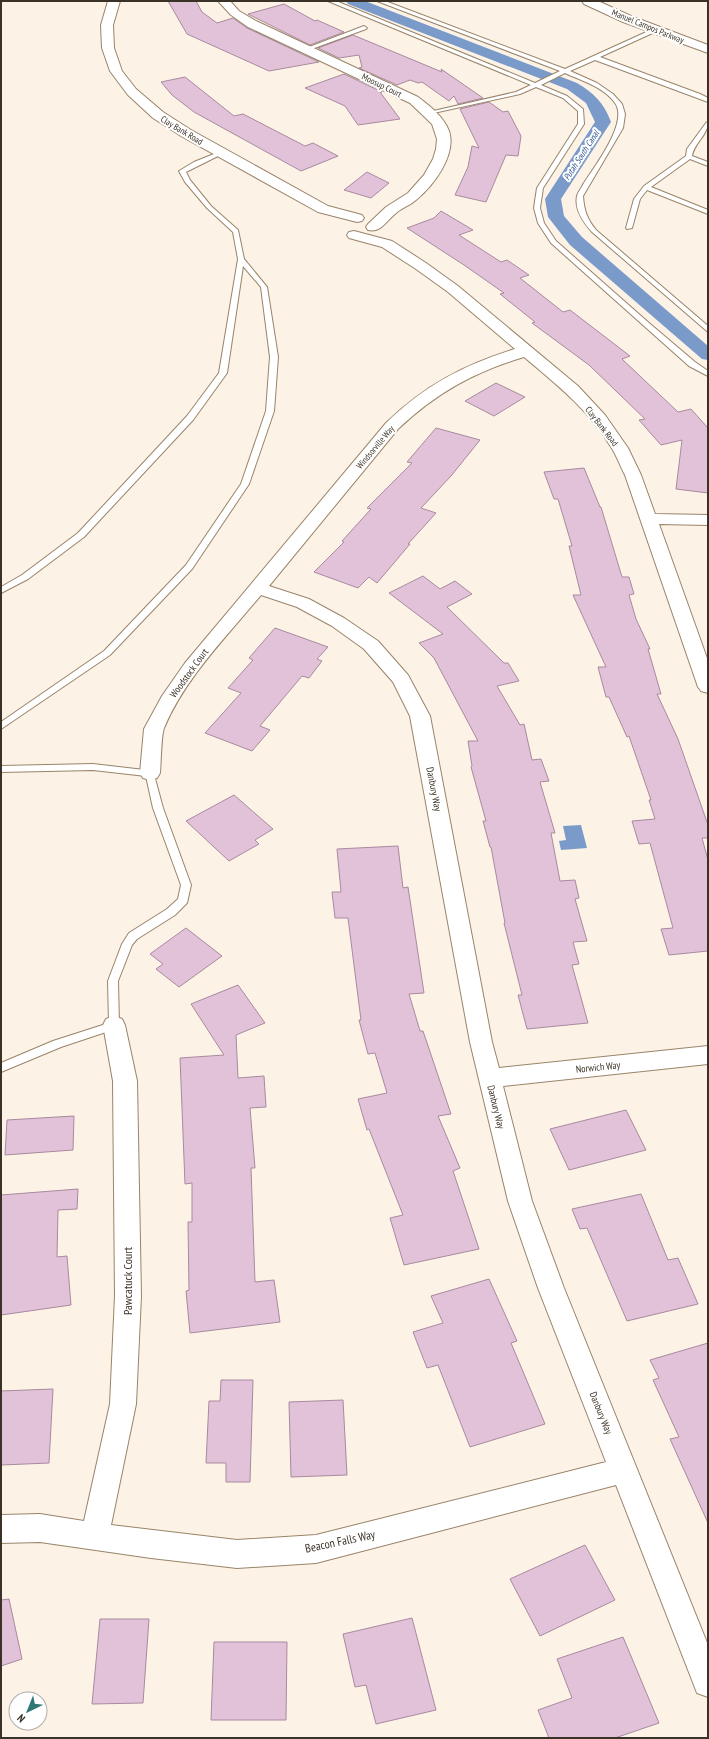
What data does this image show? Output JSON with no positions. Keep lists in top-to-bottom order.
{
  "streets": {
    "main road": ["Manuel Campos Parkway"],
    "street": [
      "Moosup Court",
      "Clay Bank Road",
      "Windsorville Way",
      "Woodstock Court",
      "Danbury Way",
      "Norwich Way",
      "Pawcatuck Court",
      "Beacon Falls Way"
    ]
  },
  "crossings": [
    ["Moosup Court", "Clay Bank Road"],
    ["Clay Bank Road", "Windsorville Way"],
    ["Windsorville Way", "Woodstock Court"],
    ["Windsorville Way", "Danbury Way"],
    ["Woodstock Court", "Danbury Way"],
    ["Danbury Way", "Norwich Way"],
    ["Danbury Way", "Beacon Falls Way"],
    ["Pawcatuck Court", "Beacon Falls Way"]
  ],
  "water": ["Putah South Canal"],
  "north": "bottom left"
}
